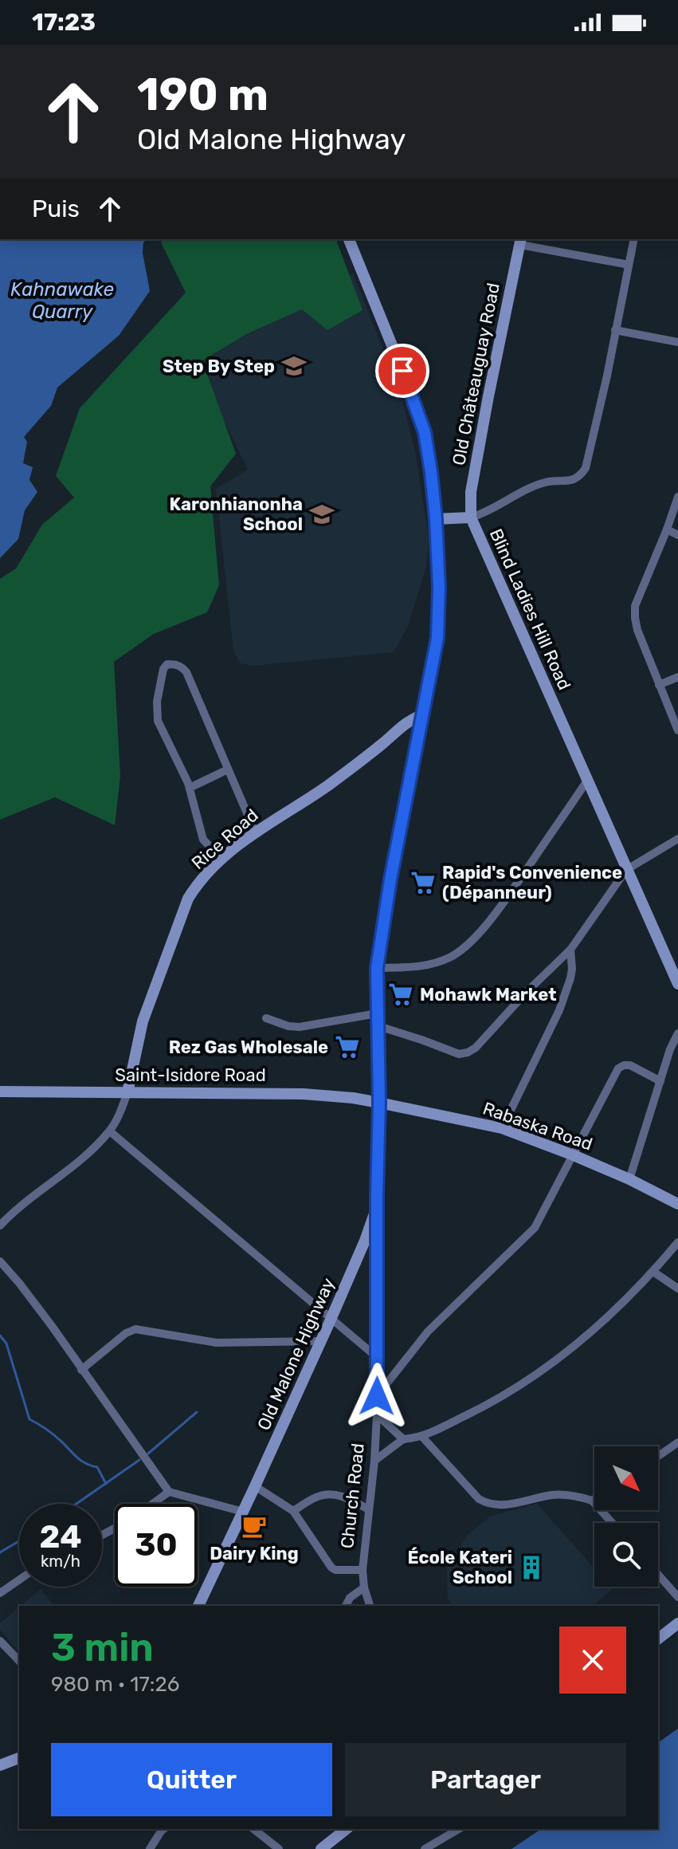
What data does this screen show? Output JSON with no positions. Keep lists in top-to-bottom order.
{
  "streets": {
    "street": [
      "Old Châteauguay Road",
      "Blind Ladies Hill Road",
      "Rice Road",
      "Saint-Isidore Road",
      "Rabaska Road",
      "Old Malone Highway",
      "Church Road"
    ]
  },
  "crossings": [
    ["Old Châteauguay Road", "Blind Ladies Hill Road"],
    ["Rice Road", "Saint-Isidore Road"],
    ["Saint-Isidore Road", "Rabaska Road"],
    ["Saint-Isidore Road", "Old Malone Highway"],
    ["Rabaska Road", "Old Malone Highway"],
    ["Old Malone Highway", "Church Road"]
  ],
  "water": ["Kahnawake Quarry"],
  "places": {
    "school or university": ["Step By Step", "Karonhianonha School"],
    "supermarket": ["Rapid's Convenience (Dépanneur)", "Mohawk Market", "Rez Gas Wholesale"],
    "cafe": ["Dairy King"],
    "building": ["École Kateri School"]
  },
  "north": "bottom right",
  "page": {
    "status": "17:23",
    "turn": ["190 m", "Old Malone Highway"],
    "then": "Puis",
    "speed": "24 km/h",
    "limit": "30",
    "heading": ["3 min", "980 m · 17:26"],
    "buttons": ["Quitter", "Partager"]
  }
}
